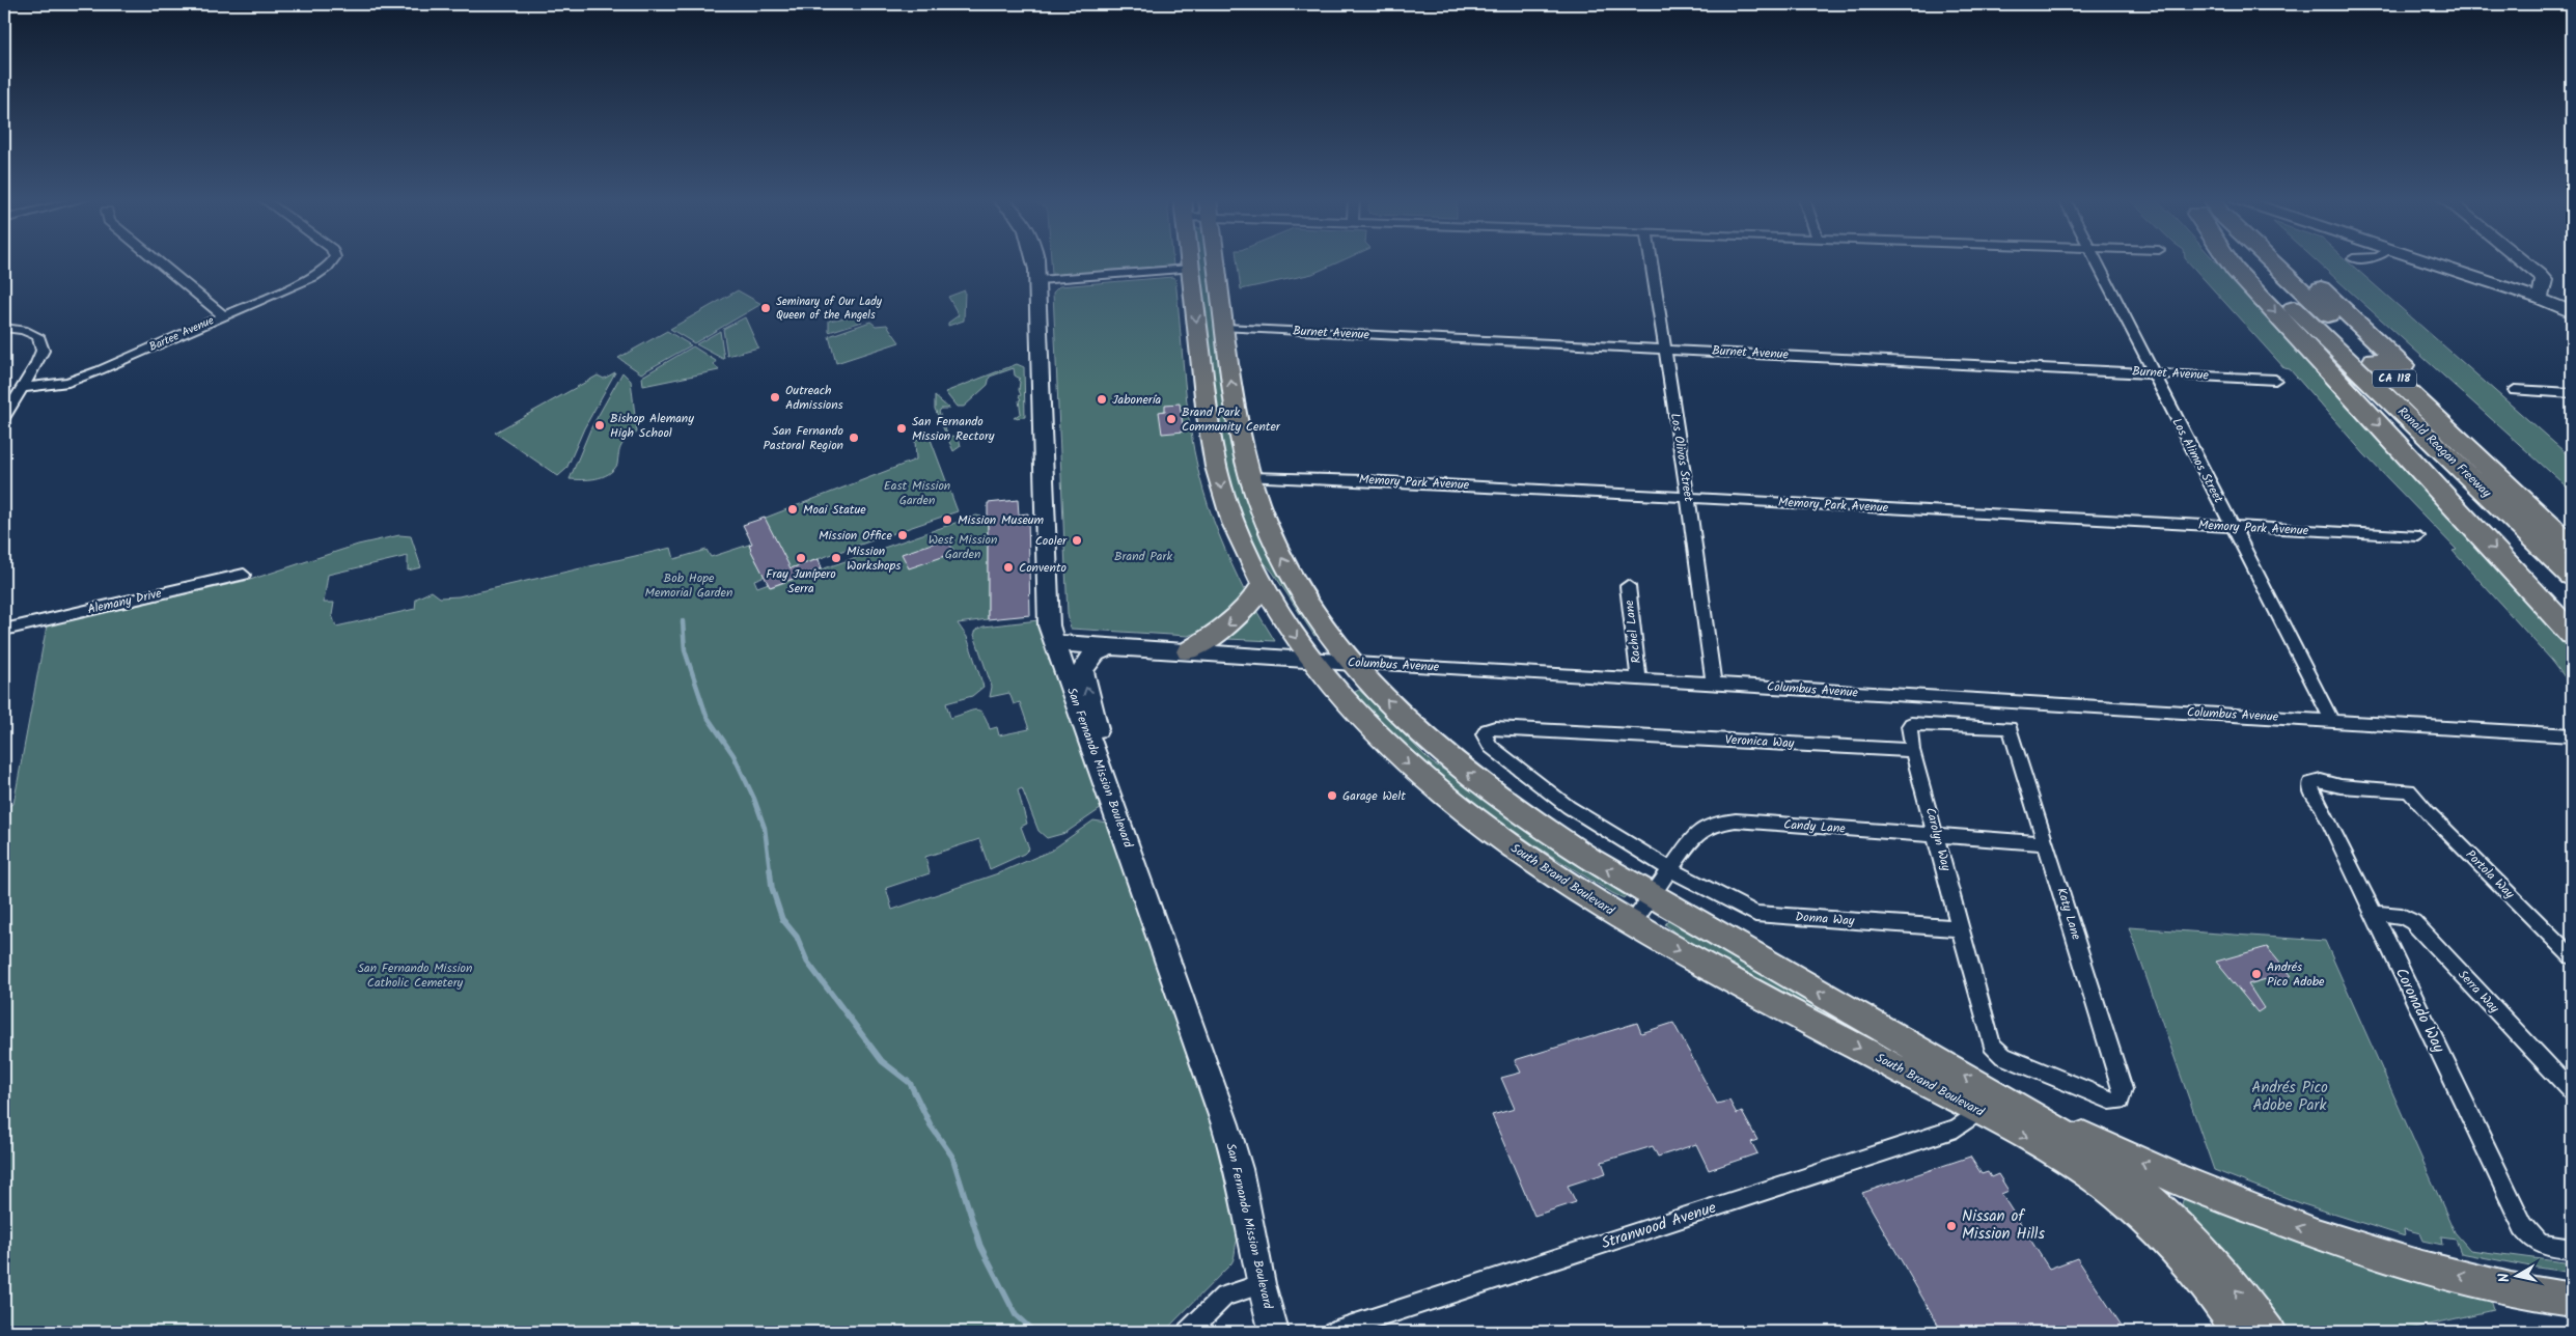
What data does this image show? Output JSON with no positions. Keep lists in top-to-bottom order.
{
  "streets": {
    "highway": ["CA 118", "Ronald Reagan Freeway"],
    "main road": ["Columbus Avenue", "San Fernando Mission Boulevard", "South Brand Boulevard"],
    "street": [
      "Burnet Avenue",
      "Bartee Avenue",
      "Los Olivos Street",
      "Los Alimos Street",
      "Memory Park Avenue",
      "Alemany Drive",
      "Rachel Lane",
      "Veronica Way",
      "Candy Lane",
      "Carolyn Way",
      "Portola Way",
      "Katy Lane",
      "Donna Way",
      "Serra Way",
      "Coronado Way",
      "Stranwood Avenue"
    ]
  },
  "crossings": [
    ["Burnet Avenue", "Los Olivos Street"],
    ["Burnet Avenue", "Los Alimos Street"],
    ["Burnet Avenue", "South Brand Boulevard"],
    ["CA 118", "Ronald Reagan Freeway"],
    ["Los Olivos Street", "Memory Park Avenue"],
    ["Los Olivos Street", "Columbus Avenue"],
    ["Los Alimos Street", "Memory Park Avenue"],
    ["Los Alimos Street", "Columbus Avenue"],
    ["Memory Park Avenue", "South Brand Boulevard"],
    ["Rachel Lane", "Columbus Avenue"],
    ["Columbus Avenue", "San Fernando Mission Boulevard"],
    ["Columbus Avenue", "South Brand Boulevard"],
    ["Veronica Way", "Carolyn Way"],
    ["Veronica Way", "Katy Lane"],
    ["Veronica Way", "Donna Way"],
    ["Candy Lane", "Carolyn Way"],
    ["Candy Lane", "South Brand Boulevard"],
    ["Candy Lane", "Katy Lane"],
    ["Candy Lane", "Donna Way"],
    ["Carolyn Way", "Katy Lane"],
    ["Carolyn Way", "Donna Way"],
    ["Portola Way", "Coronado Way"],
    ["South Brand Boulevard", "Stranwood Avenue"],
    ["Katy Lane", "Donna Way"],
    ["Serra Way", "Coronado Way"]
  ],
  "parks": [
    "East Mission Garden",
    "West Mission Garden",
    "Brand Park",
    "Bob Hope Memorial Garden",
    "San Fernando Mission Catholic Cemetery",
    "Andrés Pico Adobe Park"
  ],
  "places": [
    "Seminary of Our Lady Queen of the Angels",
    "Outreach Admissions",
    "Jabonería",
    "Brand Park Community Center",
    "Bishop Alemany High School",
    "San Fernando Mission Rectory",
    "San Fernando Pastoral Region",
    "Moai Statue",
    "Mission Museum",
    "Mission Office",
    "Cooler",
    "Fray Junípero Serra",
    "Mission Workshops",
    "Convento",
    "Garage Welt",
    "Andrés Pico Adobe",
    "Nissan of Mission Hills"
  ],
  "north": "left"
}
